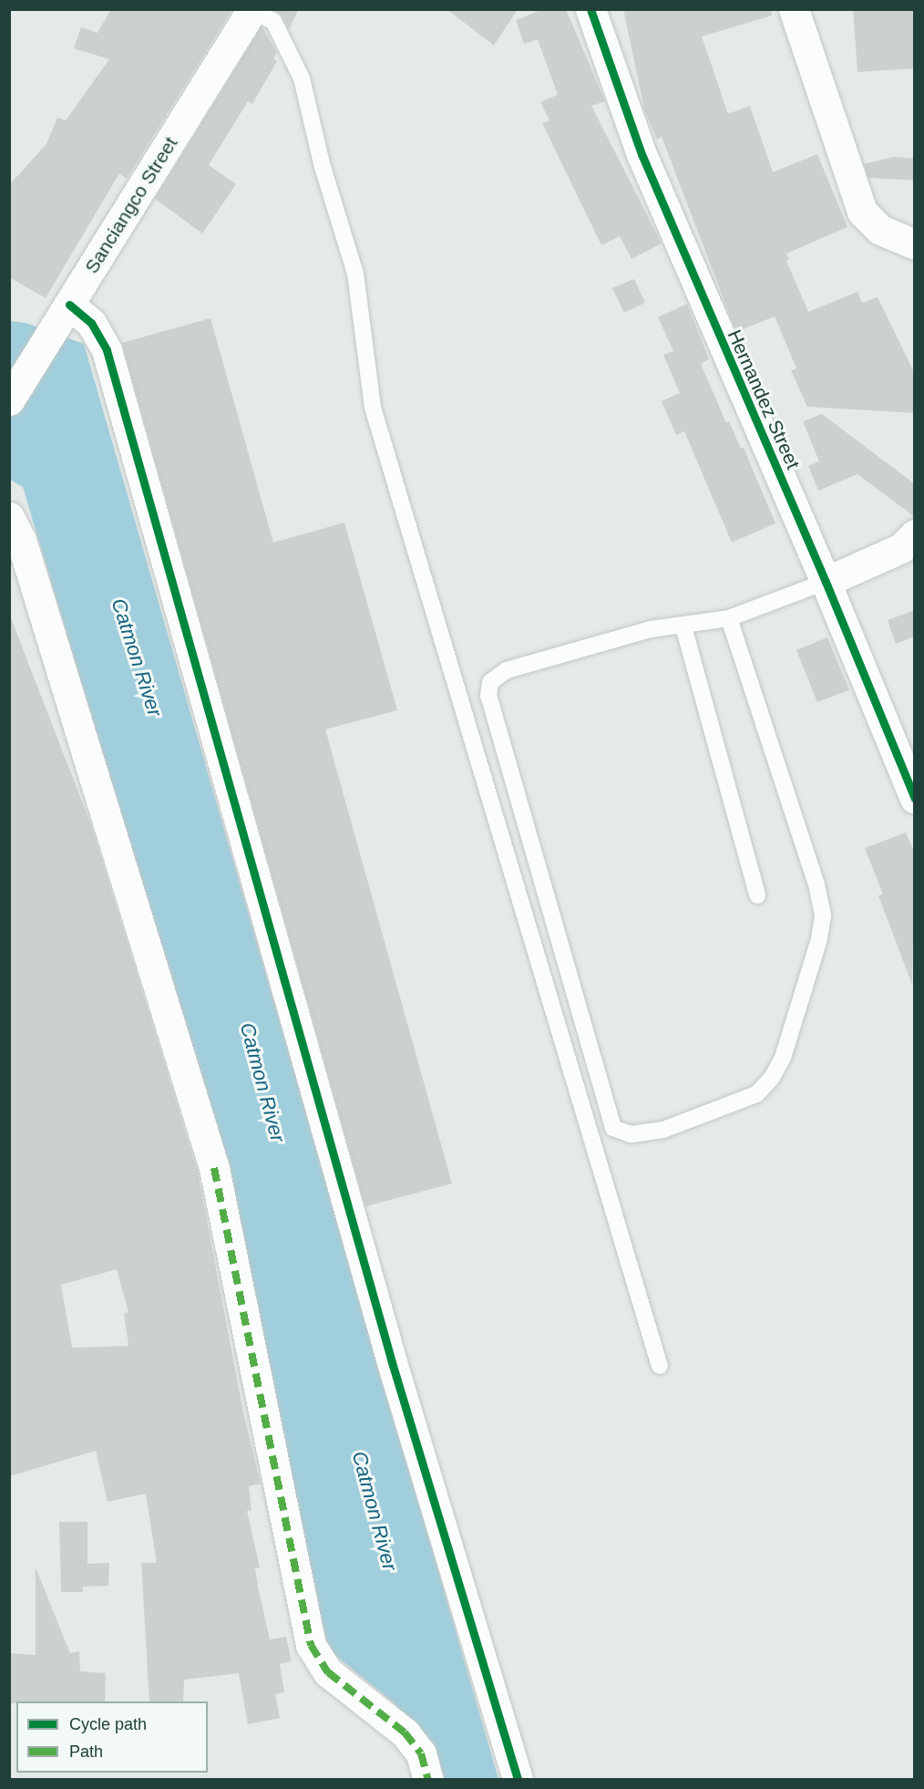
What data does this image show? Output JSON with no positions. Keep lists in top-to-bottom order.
{
  "streets": {
    "street": ["Sanciangco Street", "Hernandez Street"]
  },
  "water": ["Catmon River"],
  "legend": ["Cycle path", "Path"]
}
